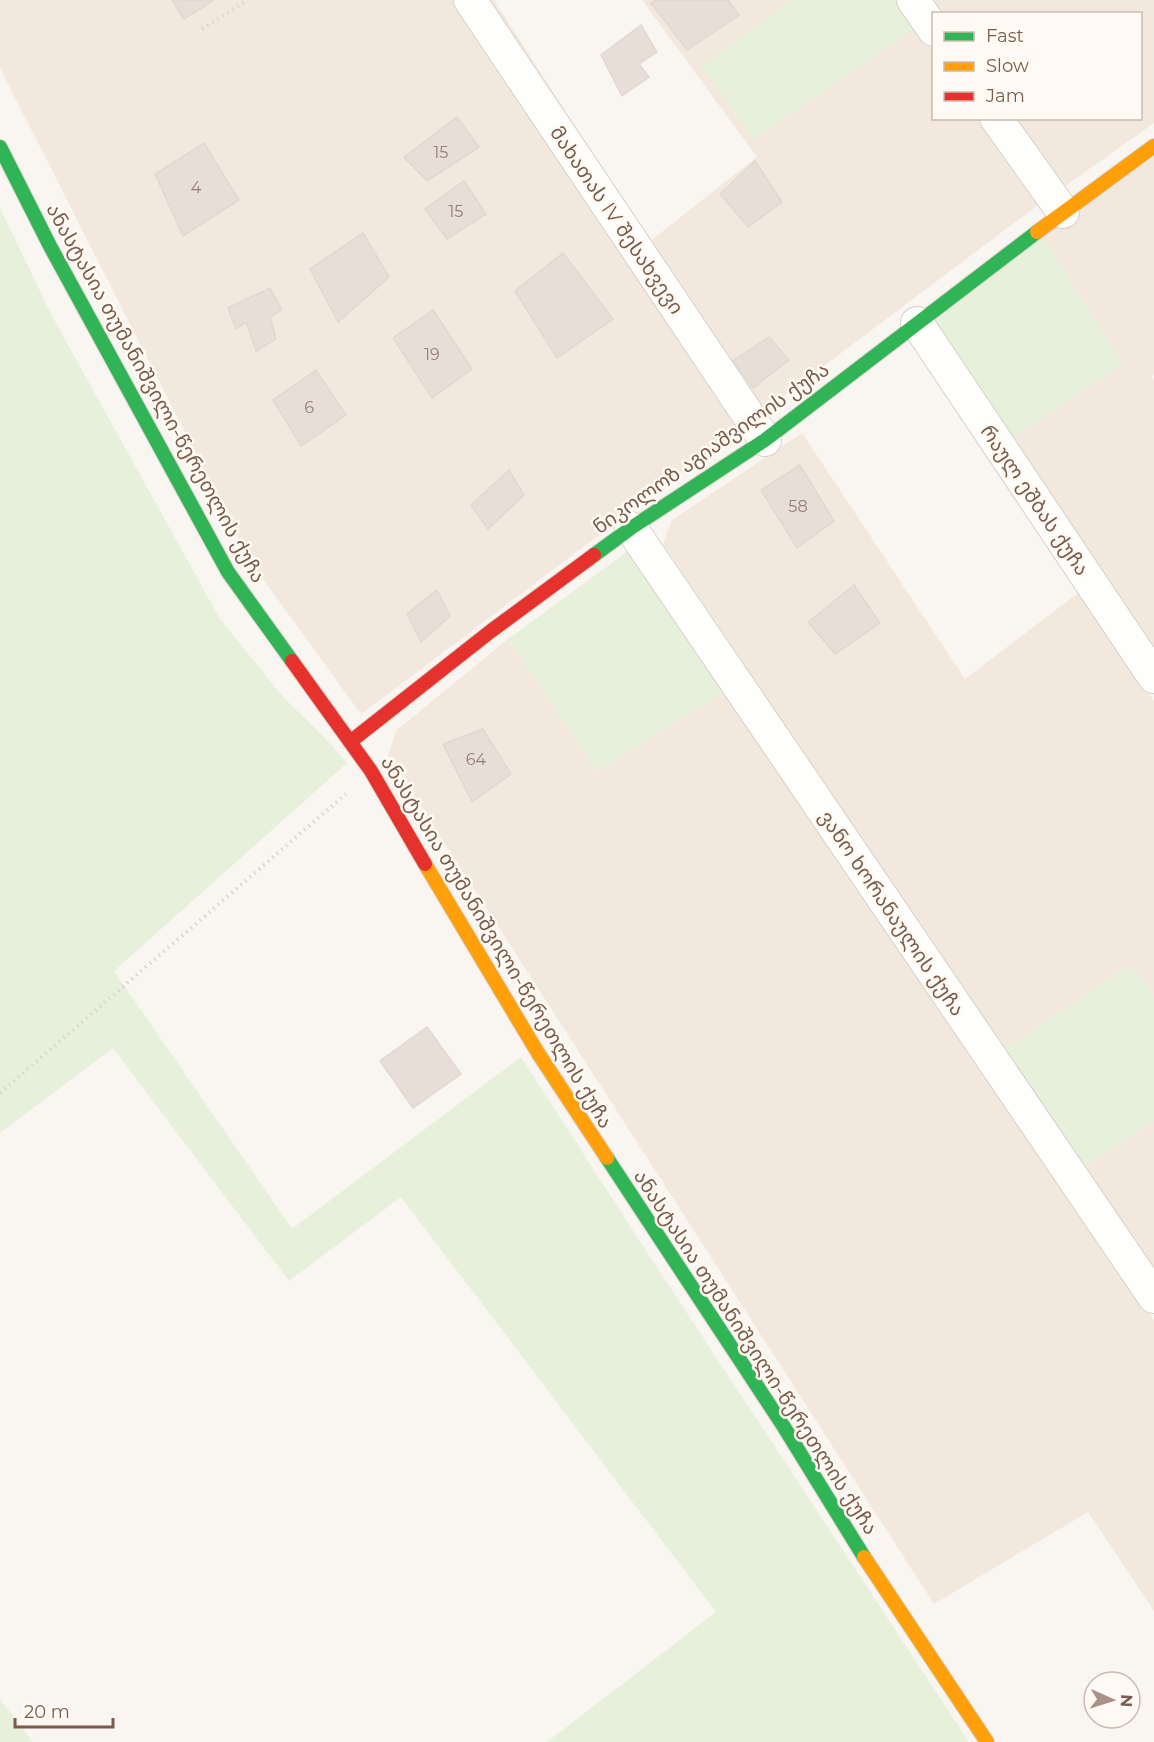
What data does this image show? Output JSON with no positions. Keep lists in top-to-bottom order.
{
  "streets": {
    "street": [
      "მახათას IV შესახვევი",
      "ანასტასია თუმანიშვილი-წერეთლის ქუჩა",
      "ნიკოლოზ აგიაშვილის ქუჩა",
      "რაულ ეშბას ქუჩა",
      "ვანო ხორანაულის ქუჩა"
    ]
  },
  "crossings": [
    ["მახათას IV შესახვევი", "ნიკოლოზ აგიაშვილის ქუჩა"],
    ["ანასტასია თუმანიშვილი-წერეთლის ქუჩა", "ნიკოლოზ აგიაშვილის ქუჩა"],
    ["ნიკოლოზ აგიაშვილის ქუჩა", "რაულ ეშბას ქუჩა"],
    ["ნიკოლოზ აგიაშვილის ქუჩა", "ვანო ხორანაულის ქუჩა"]
  ],
  "house_numbers": [
    "15",
    "4",
    "15",
    "19",
    "6",
    "58",
    "64"
  ],
  "legend": ["Fast", "Slow", "Jam"],
  "scale_bar": "20 m",
  "north": "right"
}
